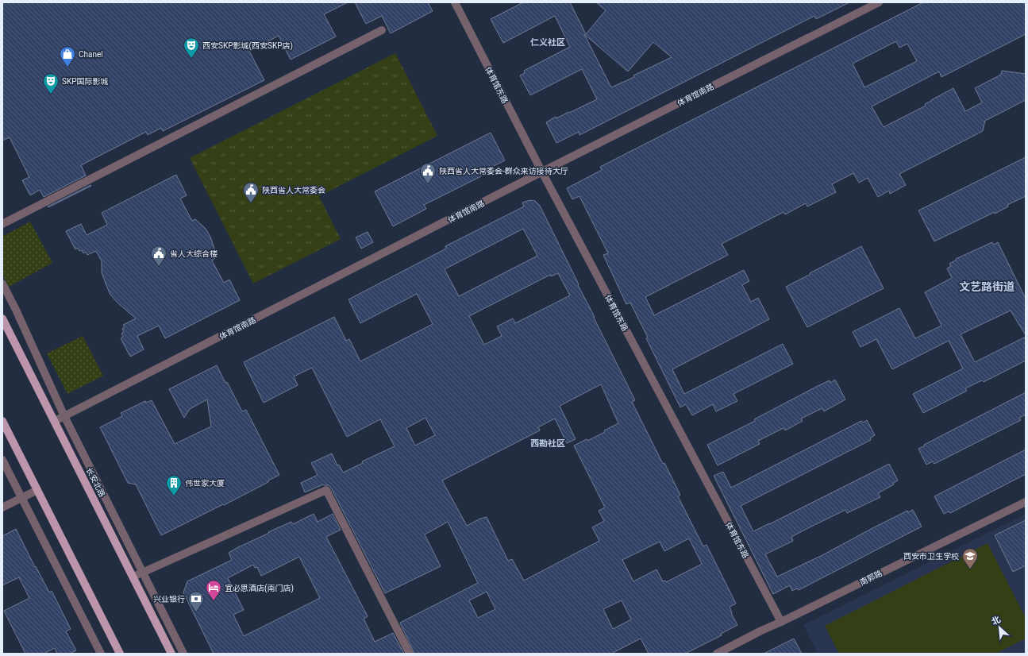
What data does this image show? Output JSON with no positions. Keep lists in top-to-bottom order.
{
  "streets": {
    "main road": ["长安北路"],
    "street": ["体育馆东路", "体育馆南路", "南郭路"]
  },
  "crossings": [
    ["体育馆东路", "体育馆南路"],
    ["体育馆东路", "南郭路"],
    ["体育馆南路", "长安北路"]
  ],
  "districts": ["仁义社区", "文艺路街道", "西勘社区"],
  "places": {
    "theatre": ["西安SKP影城(西安SKP店)", "SKP国际影城"],
    "shop": ["Chanel"],
    "public building": ["陕西省人大常委会-群众来访接待大厅", "陕西省人大常委会", "省人大综合楼"],
    "building": ["伟世家大厦"],
    "school or university": ["西安市卫生学校"],
    "hotel": ["宜必思酒店(南门店)"],
    "bank": ["兴业银行"]
  },
  "north": "top left"
}
